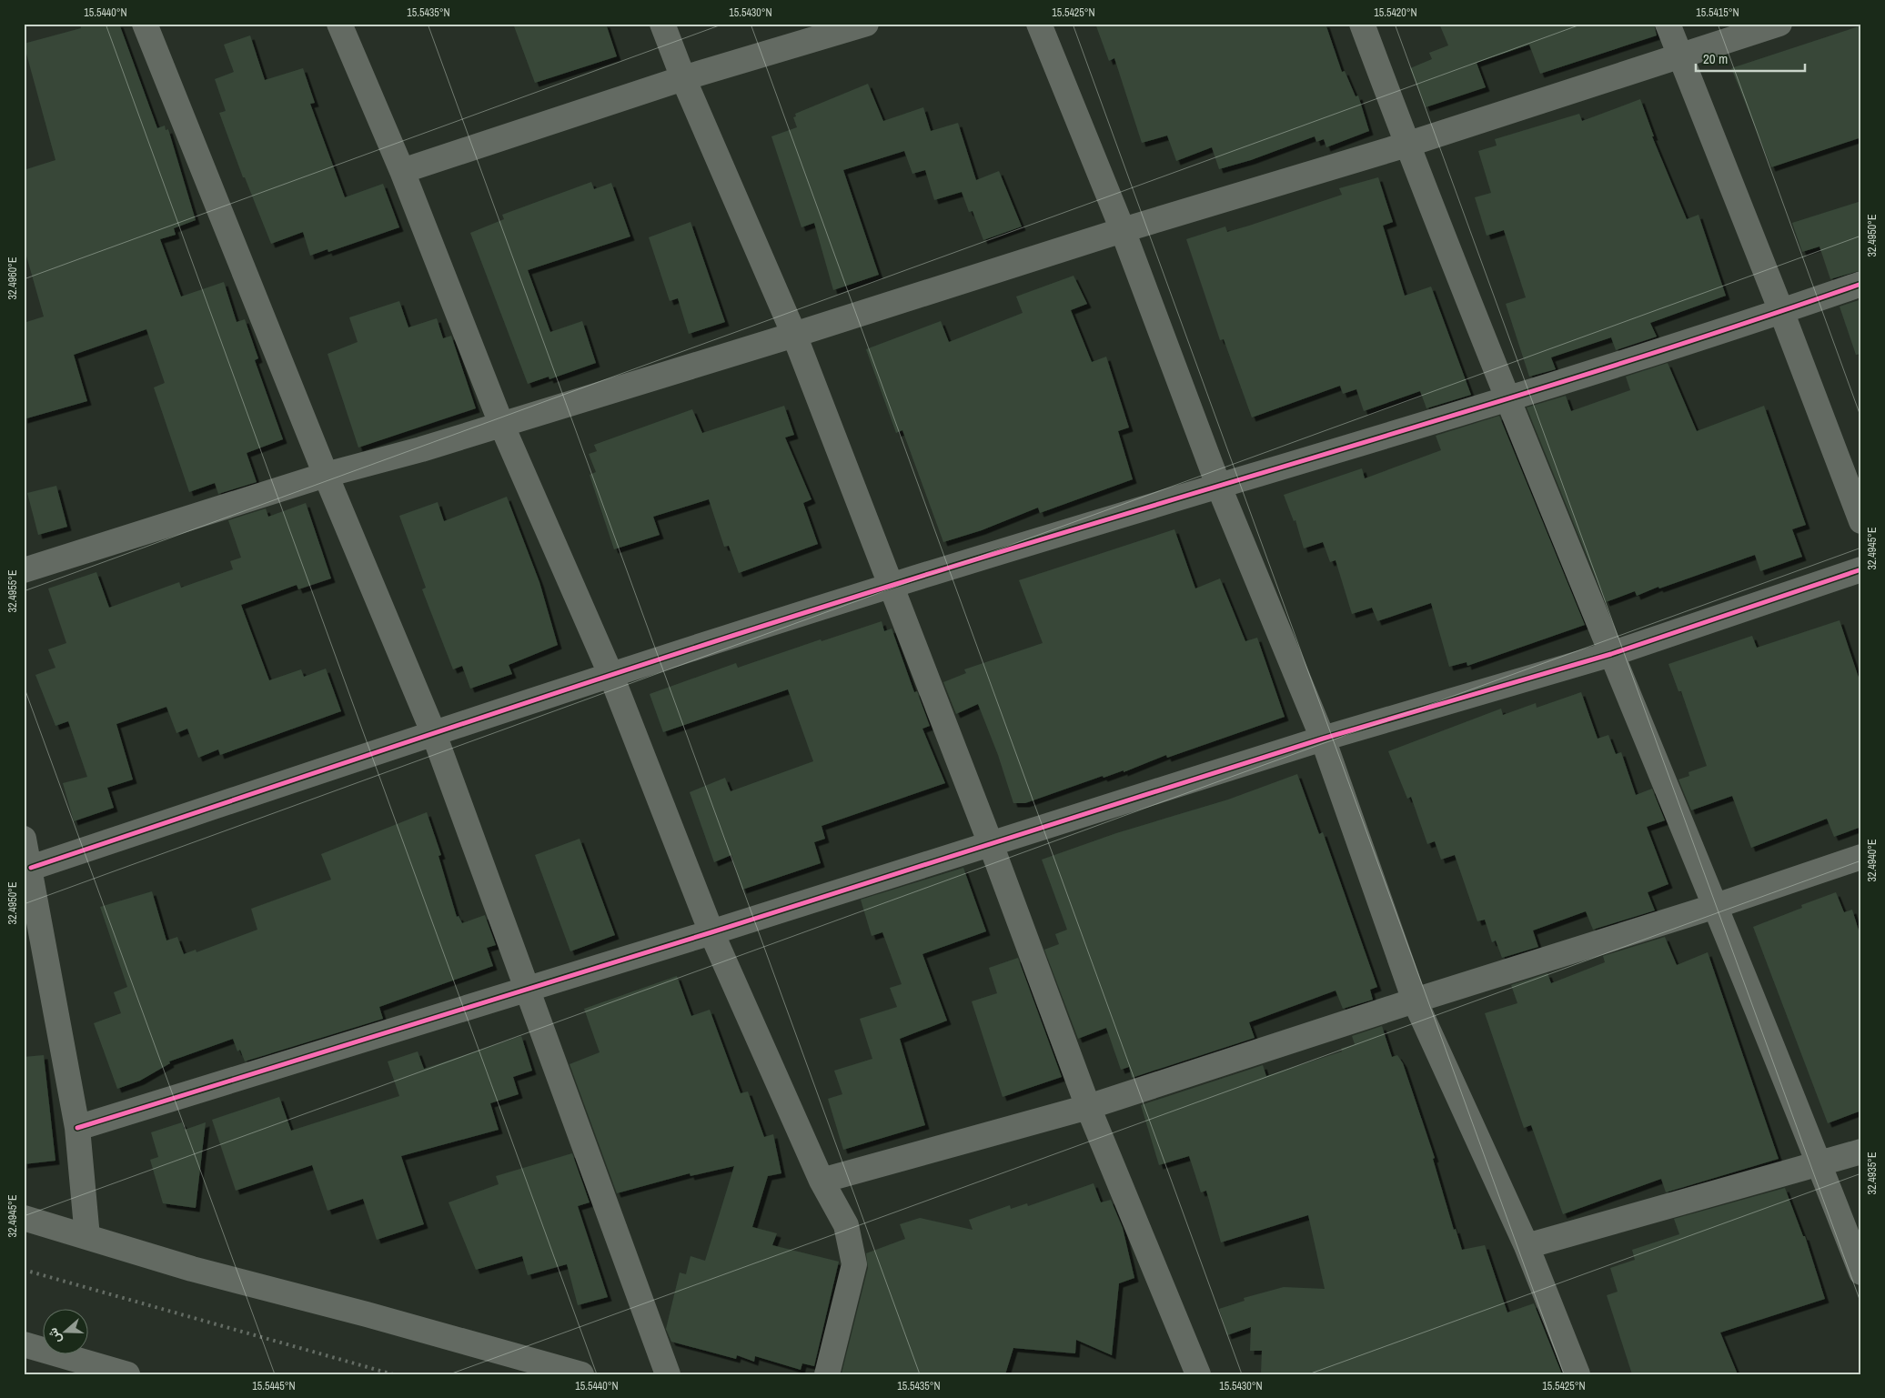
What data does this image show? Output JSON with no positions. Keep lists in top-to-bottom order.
{
  "scale_bar": "20 m",
  "north": "left",
  "coordinates": [
    "15.5440°N",
    "15.5435°N",
    "15.5430°N",
    "15.5425°N",
    "15.5420°N",
    "15.5415°N",
    "32.4950°E",
    "32.4960°E",
    "32.4945°E",
    "32.4955°E",
    "32.4940°E",
    "32.4935°E",
    "15.5445°N"
  ]
}
